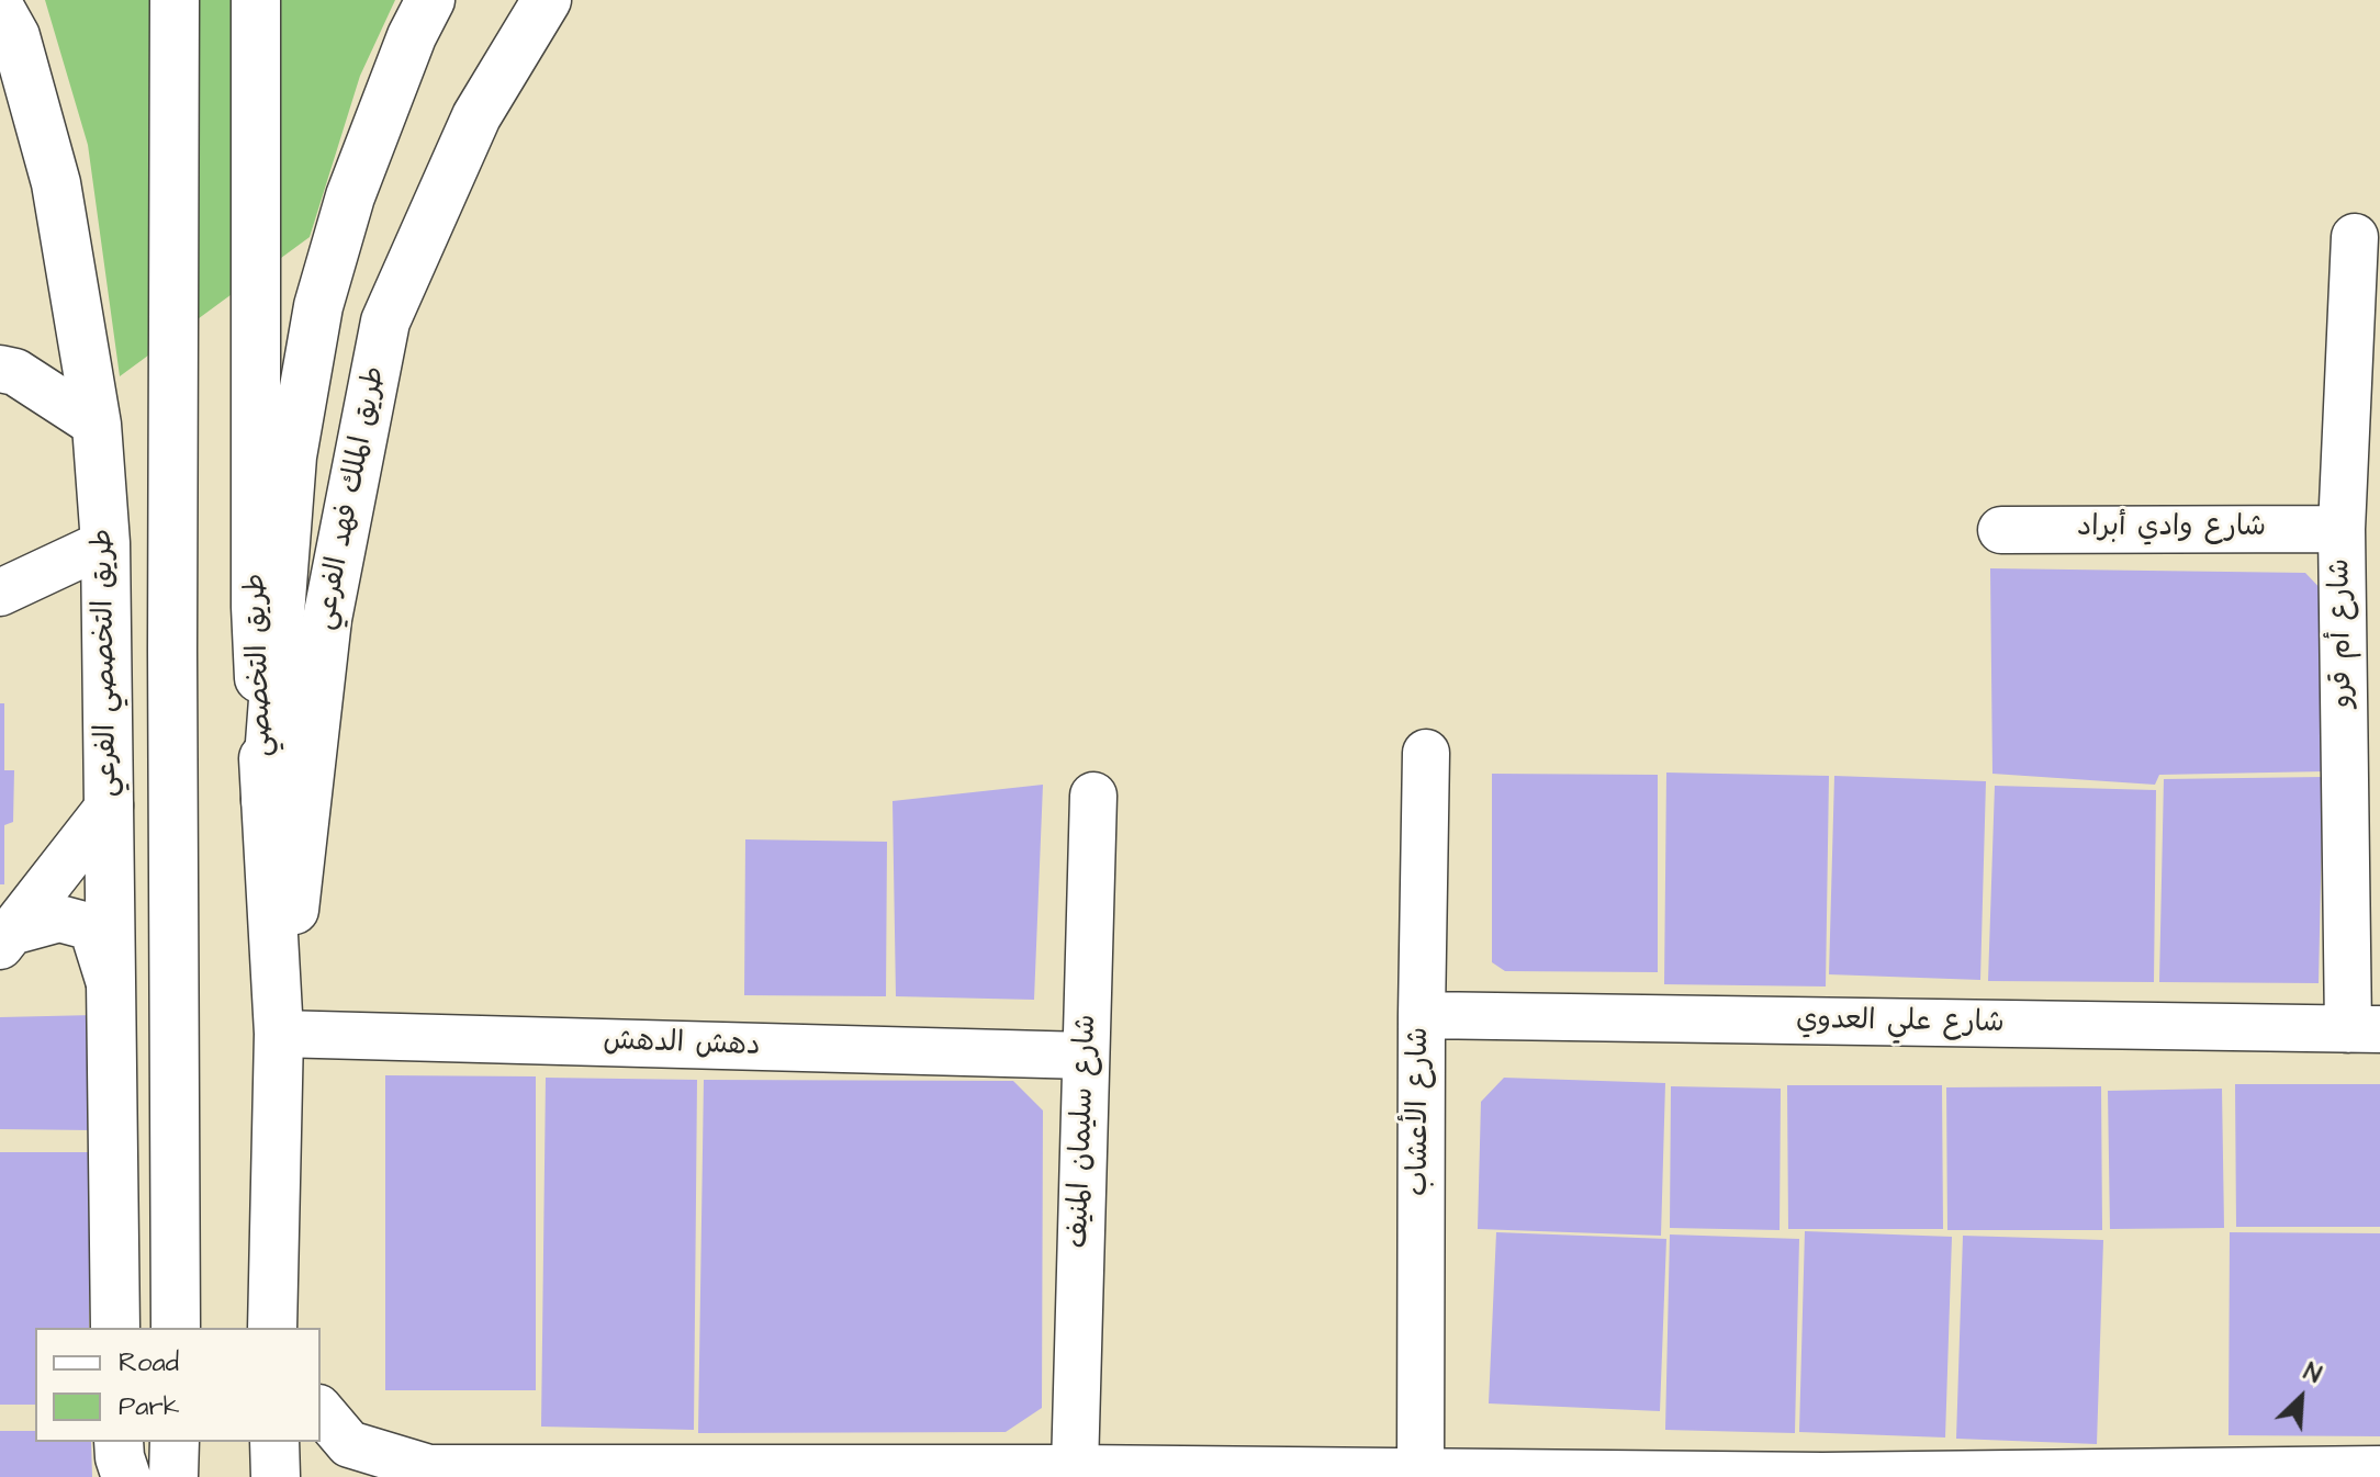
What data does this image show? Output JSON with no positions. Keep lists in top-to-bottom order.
{
  "streets": {
    "main road": ["طريق الملك فهد الفرعي", "طريق التخصصي الفرعي", "طريق التخصصي"],
    "street": [
      "شارع وادي أبراد",
      "شارع أم قرو",
      "شارع علي العدوي",
      "دهش الدهش",
      "شارع الأعشاب",
      "شارع سليمان المنيف"
    ]
  },
  "crossings": [
    ["طريق الملك فهد الفرعي", "طريق التخصصي"],
    ["طريق الملك فهد الفرعي", "دهش الدهش"],
    ["شارع وادي أبراد", "شارع أم قرو"],
    ["شارع أم قرو", "شارع علي العدوي"],
    ["طريق التخصصي", "دهش الدهش"],
    ["شارع علي العدوي", "شارع الأعشاب"],
    ["دهش الدهش", "شارع سليمان المنيف"]
  ],
  "legend": ["Road", "Park"],
  "north": "top right"
}
